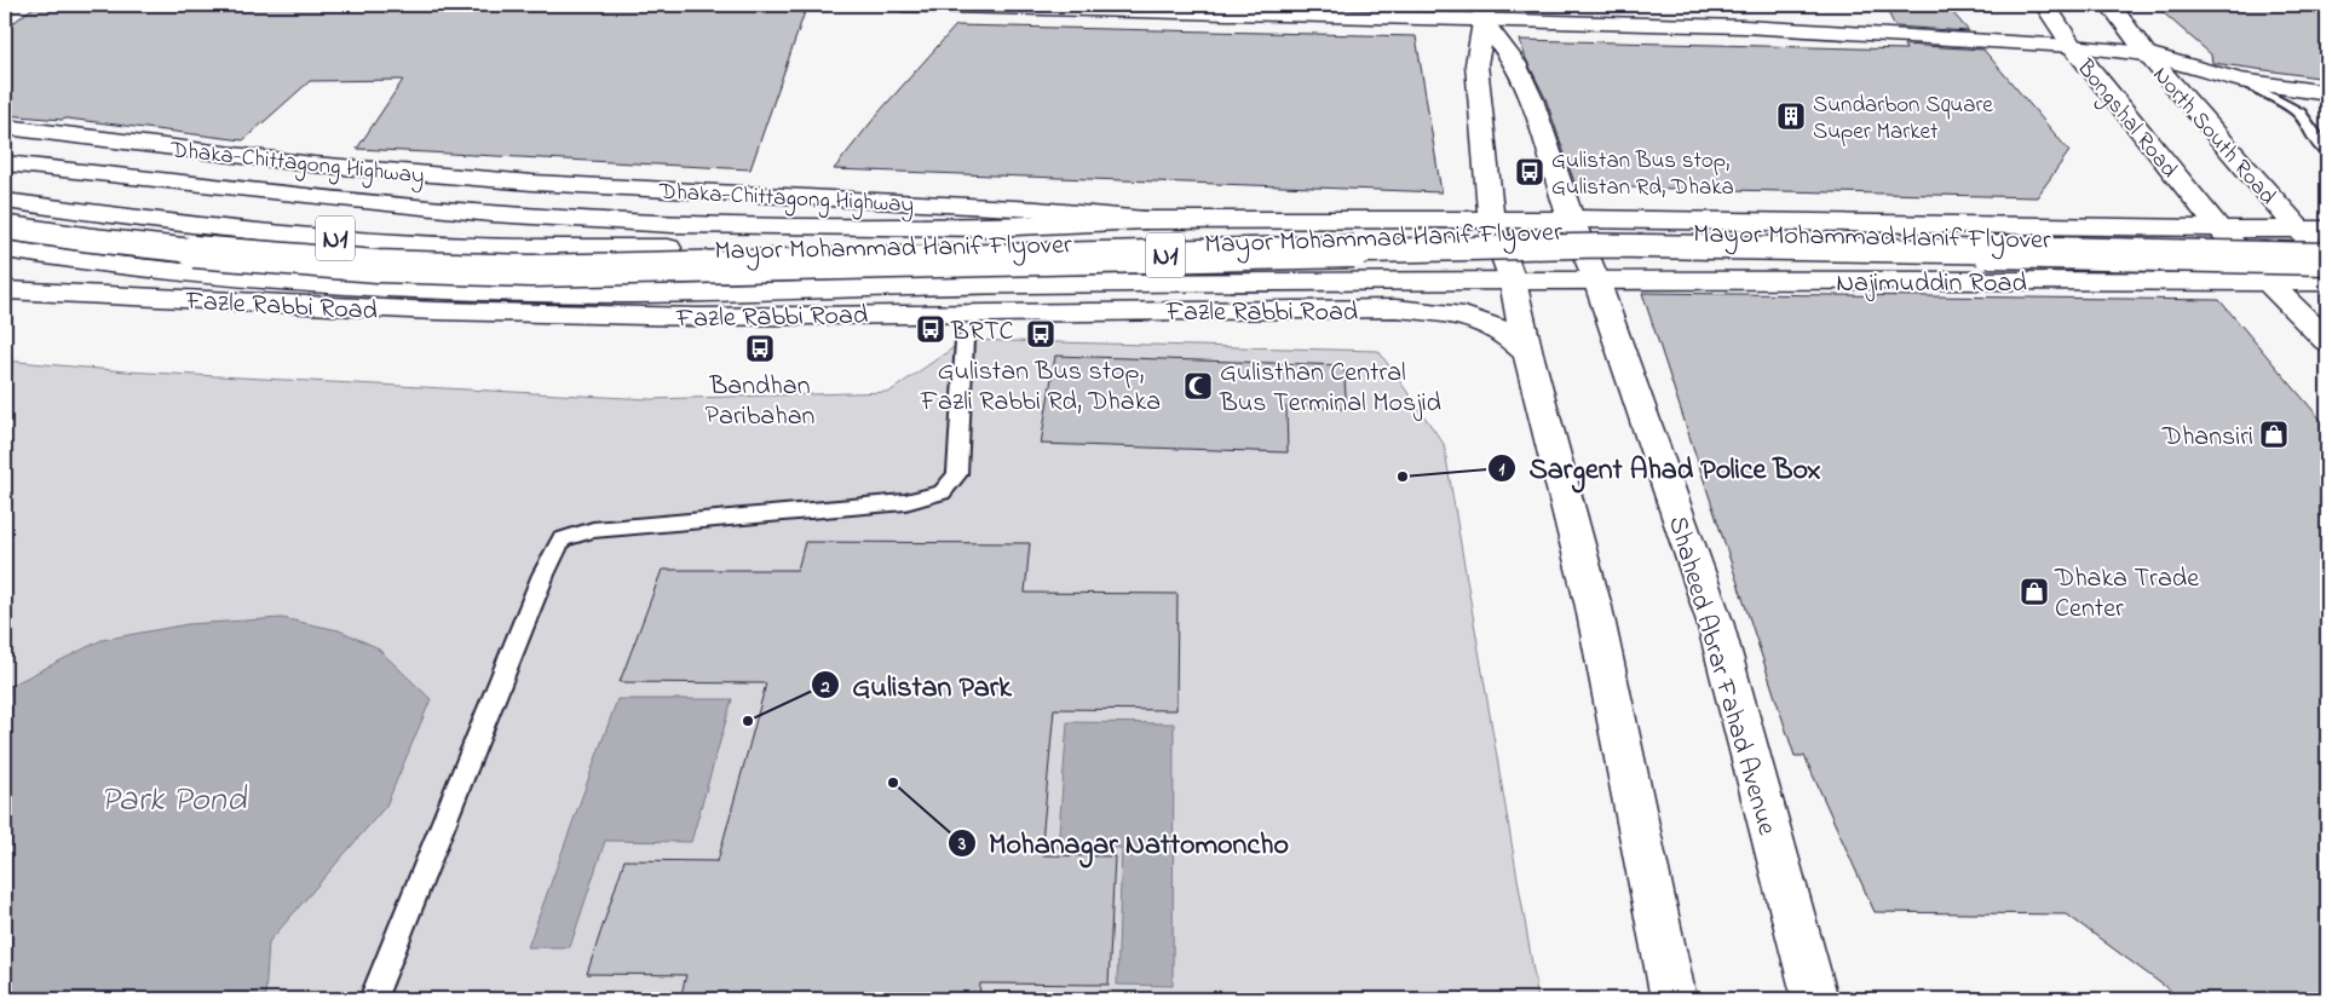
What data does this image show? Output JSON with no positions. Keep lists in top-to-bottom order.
{
  "streets": {
    "main road": [
      "Bongshal Road",
      "North South Road",
      "Dhaka-Chittagong Highway",
      "Mayor Mohammad Hanif Flyover",
      "N1",
      "Najimuddin Road",
      "Fazle Rabbi Road",
      "Shaheed Abrar Fahad Avenue"
    ]
  },
  "crossings": [
    ["Bongshal Road", "Dhaka-Chittagong Highway"],
    ["Bongshal Road", "Najimuddin Road"],
    ["North South Road", "Dhaka-Chittagong Highway"],
    ["North South Road", "Mayor Mohammad Hanif Flyover"],
    ["Dhaka-Chittagong Highway", "Shaheed Abrar Fahad Avenue"],
    ["Najimuddin Road", "Shaheed Abrar Fahad Avenue"]
  ],
  "water": ["Park Pond"],
  "places": {
    "building": ["Sundarbon Square Super Market"],
    "bus stop": [
      "Gulistan Bus stop, Gulistan Rd, Dhaka",
      "BRTC",
      "Gulistan Bus stop, Fazli Rabbi Rd, Dhaka",
      "Bandhan Paribahan"
    ],
    "mosque": ["Gulisthan Central Bus Terminal Mosjid"],
    "shop": ["Dhansiri", "Dhaka Trade Center"],
    "other": ["Sargent Ahad Police Box", "Gulistan Park", "Mohanagar Nattomoncho"]
  }
}
